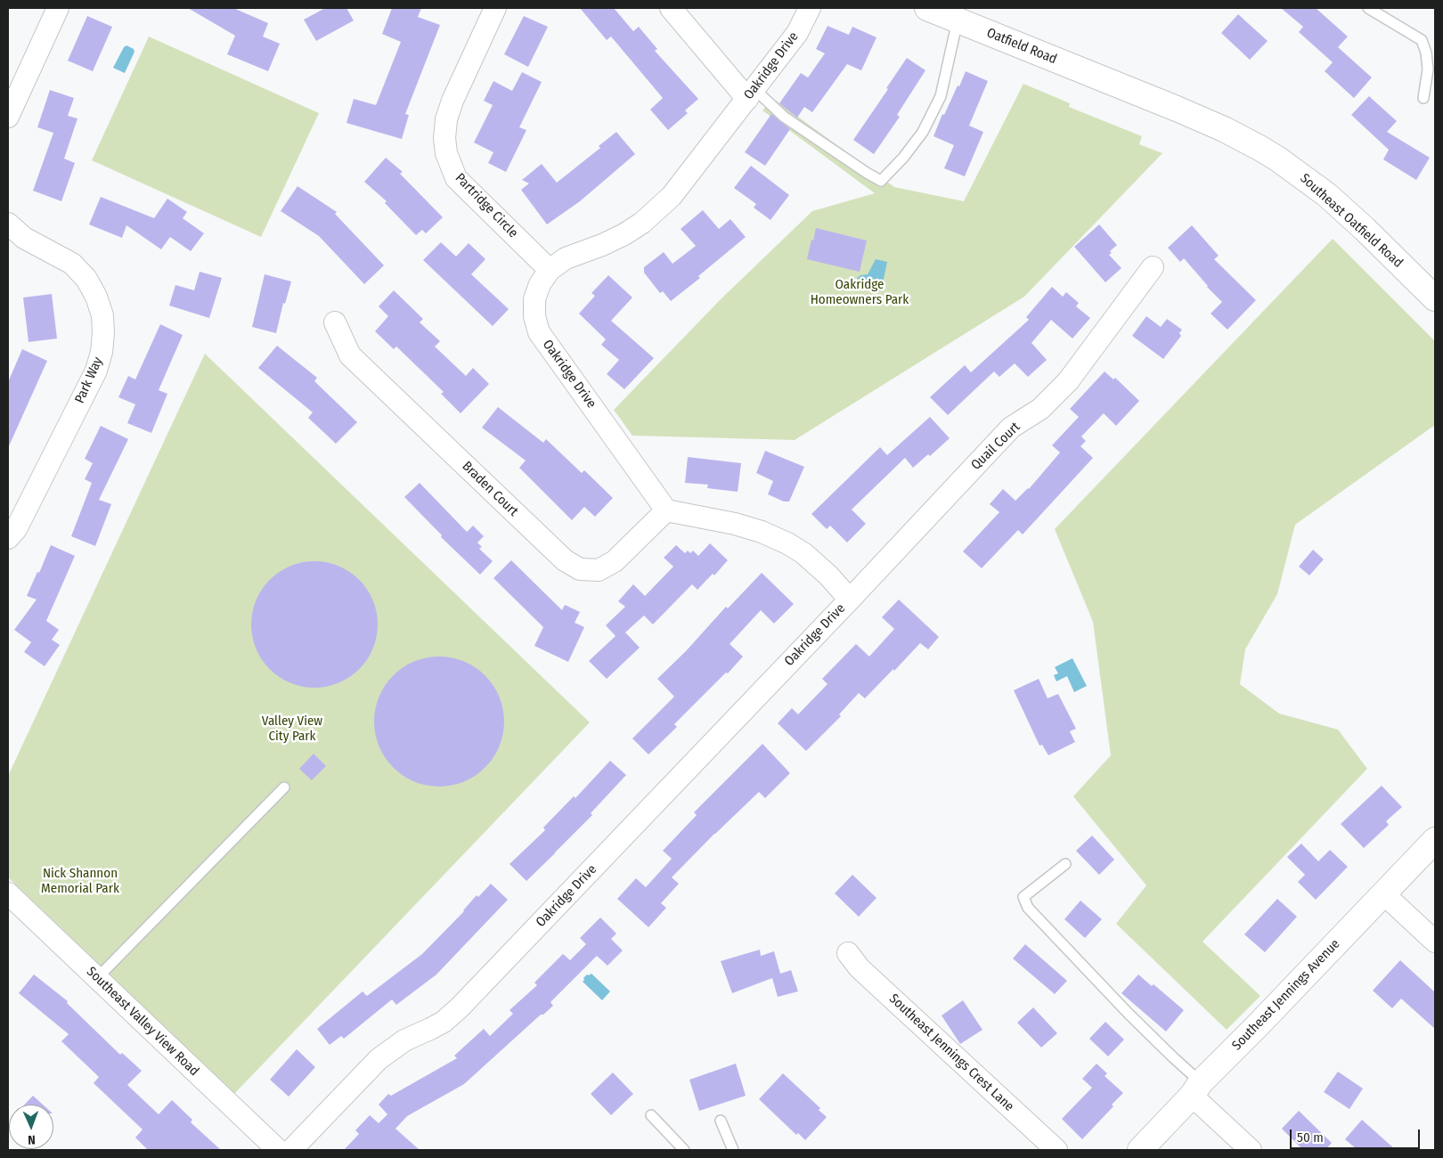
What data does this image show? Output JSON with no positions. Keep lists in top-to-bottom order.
{
  "streets": {
    "main road": ["Oatfield Road", "Southeast Oatfield Road", "Southeast Jennings Avenue"],
    "street": [
      "Oakridge Drive",
      "Partridge Circle",
      "Park Way",
      "Quail Court",
      "Braden Court",
      "Southeast Valley View Road",
      "Southeast Jennings Crest Lane"
    ]
  },
  "crossings": [
    ["Oatfield Road", "Southeast Oatfield Road"],
    ["Oakridge Drive", "Partridge Circle"],
    ["Oakridge Drive", "Quail Court"],
    ["Oakridge Drive", "Braden Court"]
  ],
  "parks": ["Oakridge Homeowners Park", "Valley View City Park", "Nick Shannon Memorial Park"],
  "scale_bar": "50 m",
  "north": "bottom"
}
